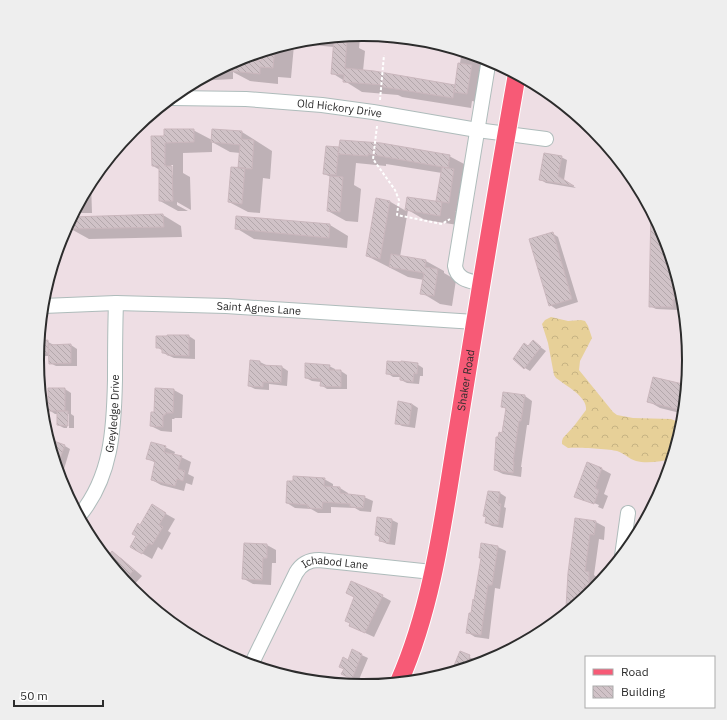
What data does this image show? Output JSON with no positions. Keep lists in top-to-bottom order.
{
  "streets": {
    "main road": ["Shaker Road"],
    "street": [
      "Old Hickory Drive",
      "Saint Agnes Lane",
      "Greyledge Drive",
      "Ichabod Lane"
    ]
  },
  "crossings": [
    ["Old Hickory Drive", "Shaker Road"],
    ["Saint Agnes Lane", "Shaker Road"],
    ["Saint Agnes Lane", "Greyledge Drive"],
    ["Shaker Road", "Ichabod Lane"]
  ],
  "legend": ["Road", "Building"],
  "scale_bar": "50 m"
}
